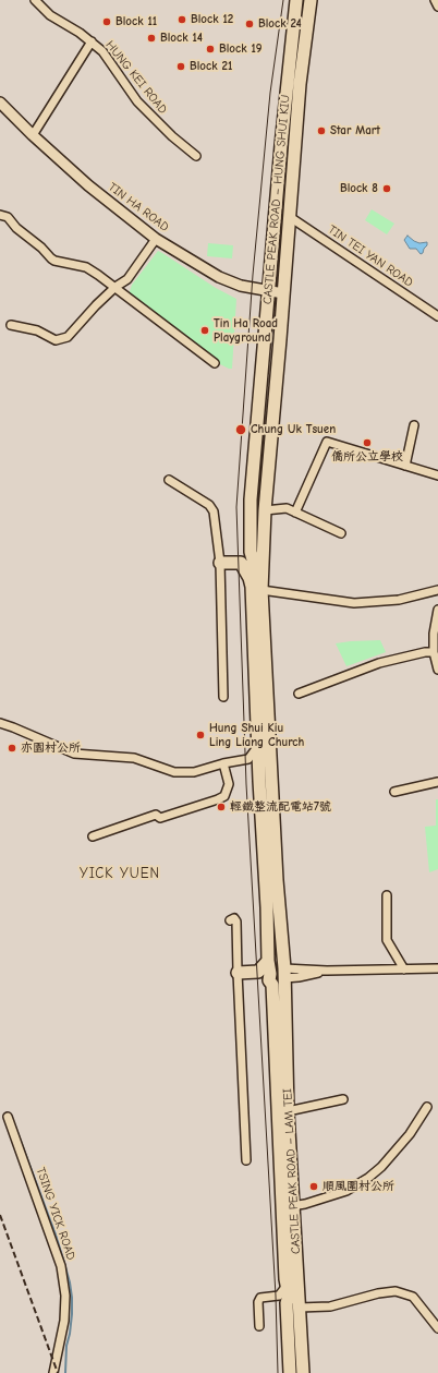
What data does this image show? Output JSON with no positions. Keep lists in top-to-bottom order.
{
  "streets": {
    "main road": ["CASTLE PEAK ROAD – HUNG SHUI KIU", "CASTLE PEAK ROAD – LAM TEI"],
    "street": [
      "HUNG KEI ROAD",
      "TIN HA ROAD",
      "TIN TEI YAN ROAD",
      "TSING YICK ROAD"
    ]
  },
  "crossings": [
    ["CASTLE PEAK ROAD – HUNG SHUI KIU", "TIN HA ROAD"],
    ["CASTLE PEAK ROAD – HUNG SHUI KIU", "TIN TEI YAN ROAD"],
    ["CASTLE PEAK ROAD – HUNG SHUI KIU", "CASTLE PEAK ROAD – LAM TEI"]
  ],
  "districts": ["YICK YUEN"],
  "places": [
    "Block 12",
    "Block 11",
    "Block 24",
    "Block 14",
    "Block 19",
    "Block 21",
    "Star Mart",
    "Block 8",
    "Tin Ha Road Playground",
    "Chung Uk Tsuen",
    "僑所公立學校",
    "Hung Shui Kiu Ling Liang Church",
    "亦園村公所",
    "輕鐵整流配電站7號",
    "順風圍村公所"
  ]
}
